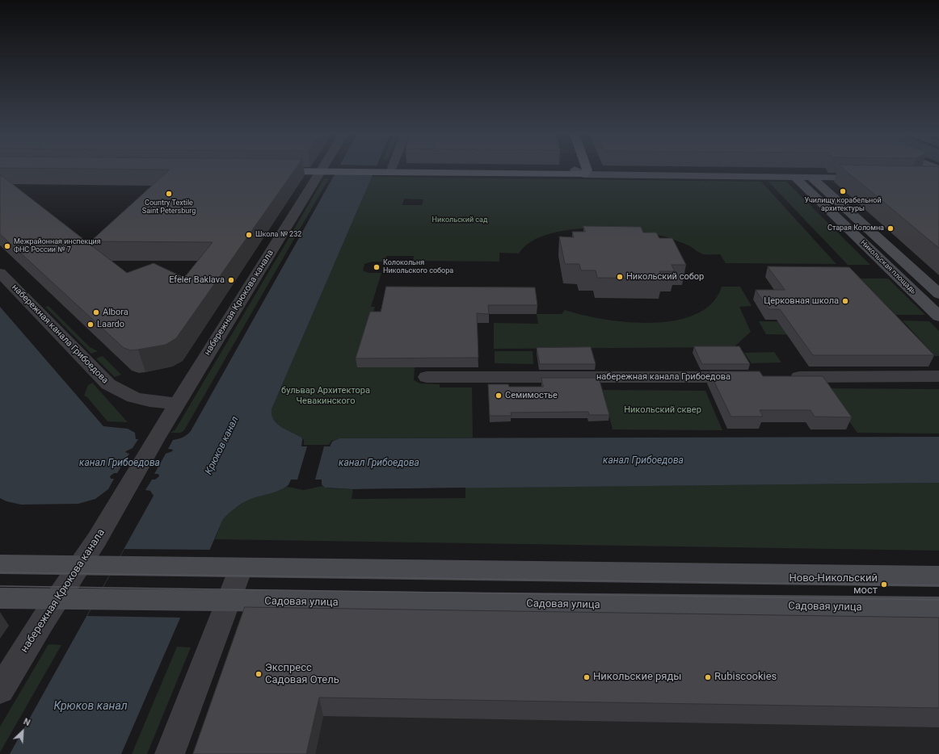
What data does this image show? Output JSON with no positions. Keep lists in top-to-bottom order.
{
  "streets": {
    "street": [
      "Никольская площадь",
      "набережная Крюкова канала",
      "набережная канала Грибоедова",
      "Садовая улица"
    ]
  },
  "crossings": [
    ["набережная Крюкова канала", "набережная канала Грибоедова"],
    ["набережная Крюкова канала", "Садовая улица"]
  ],
  "water": ["Крюков канал", "канал Грибоедова"],
  "parks": ["Никольский сад", "бульвар Архитектора Чевакинского", "Никольский сквер"],
  "places": [
    "Училищу корабельной архитектуры",
    "Country Textile Saint Petersburg",
    "Старая Коломна",
    "Школа № 232",
    "Межрайонная инспекция ФНС России № 7",
    "Колокольня Никольского собора",
    "Никольский собор",
    "Efeler Baklava",
    "Церковная школа",
    "Albora",
    "Laardo",
    "Семимостье",
    "Ново-Никольский мост",
    "Экспресс Садовая Отель",
    "Никольские ряды",
    "Rubiscookies"
  ],
  "north": "top right"
}
